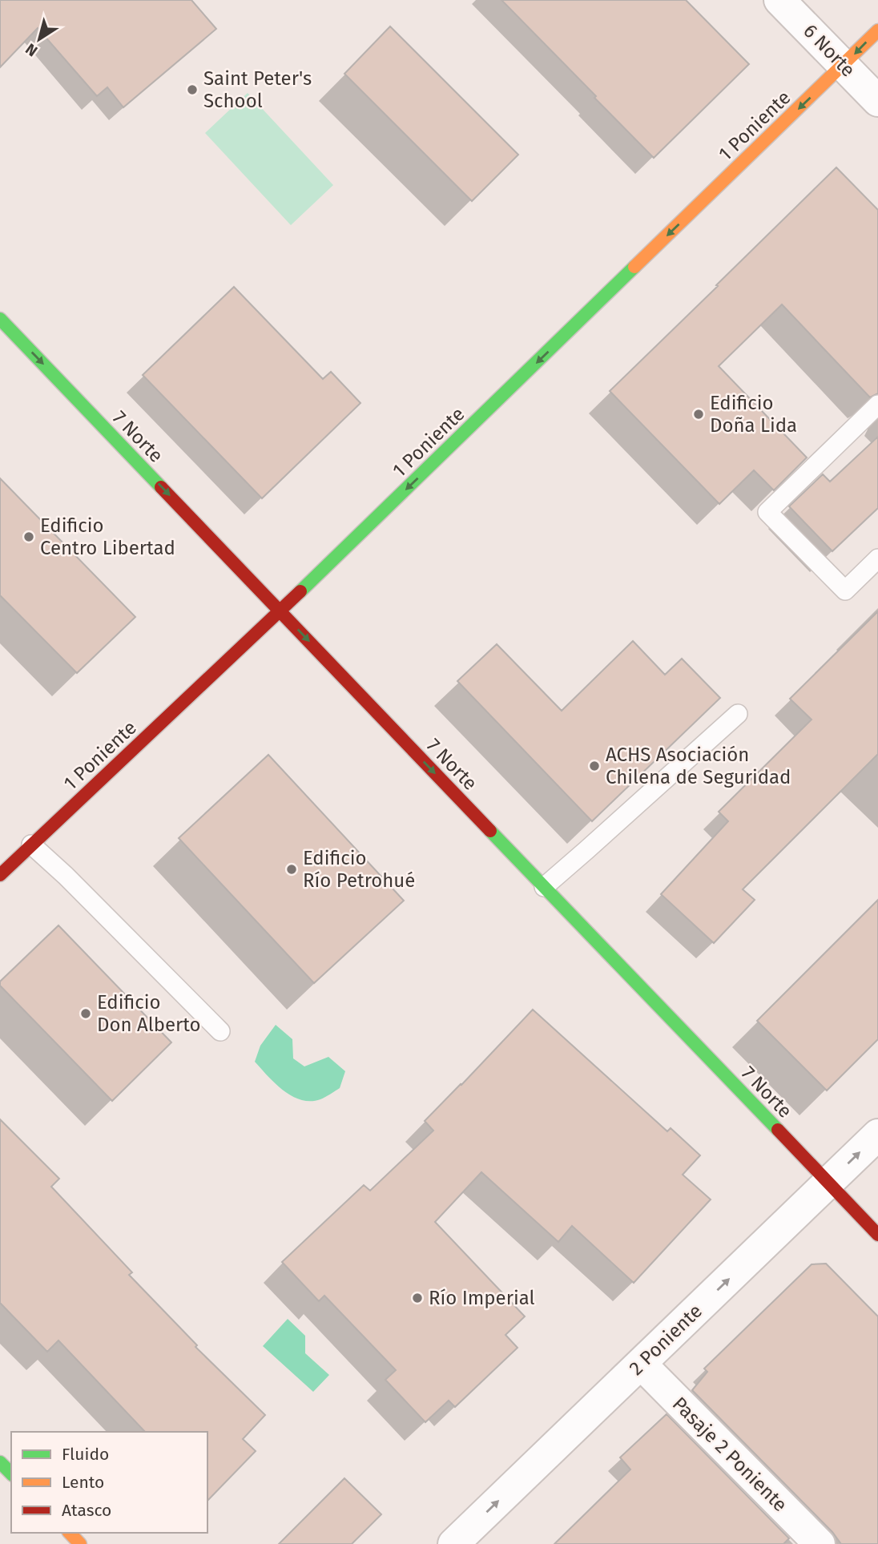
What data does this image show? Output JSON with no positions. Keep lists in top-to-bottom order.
{
  "streets": {
    "street": [
      "6 Norte",
      "1 Poniente",
      "7 Norte",
      "2 Poniente",
      "Pasaje 2 Poniente"
    ]
  },
  "crossings": [
    ["6 Norte", "1 Poniente"],
    ["1 Poniente", "7 Norte"],
    ["7 Norte", "2 Poniente"],
    ["2 Poniente", "Pasaje 2 Poniente"]
  ],
  "one_way": ["1 Poniente", "7 Norte", "2 Poniente"],
  "places": [
    "Saint Peter's School",
    "Edificio Doña Lida",
    "Edificio Centro Libertad",
    "ACHS Asociación Chilena de Seguridad",
    "Edificio Río Petrohué",
    "Edificio Don Alberto",
    "Río Imperial"
  ],
  "legend": ["Fluido", "Lento", "Atasco"],
  "north": "bottom left"
}
